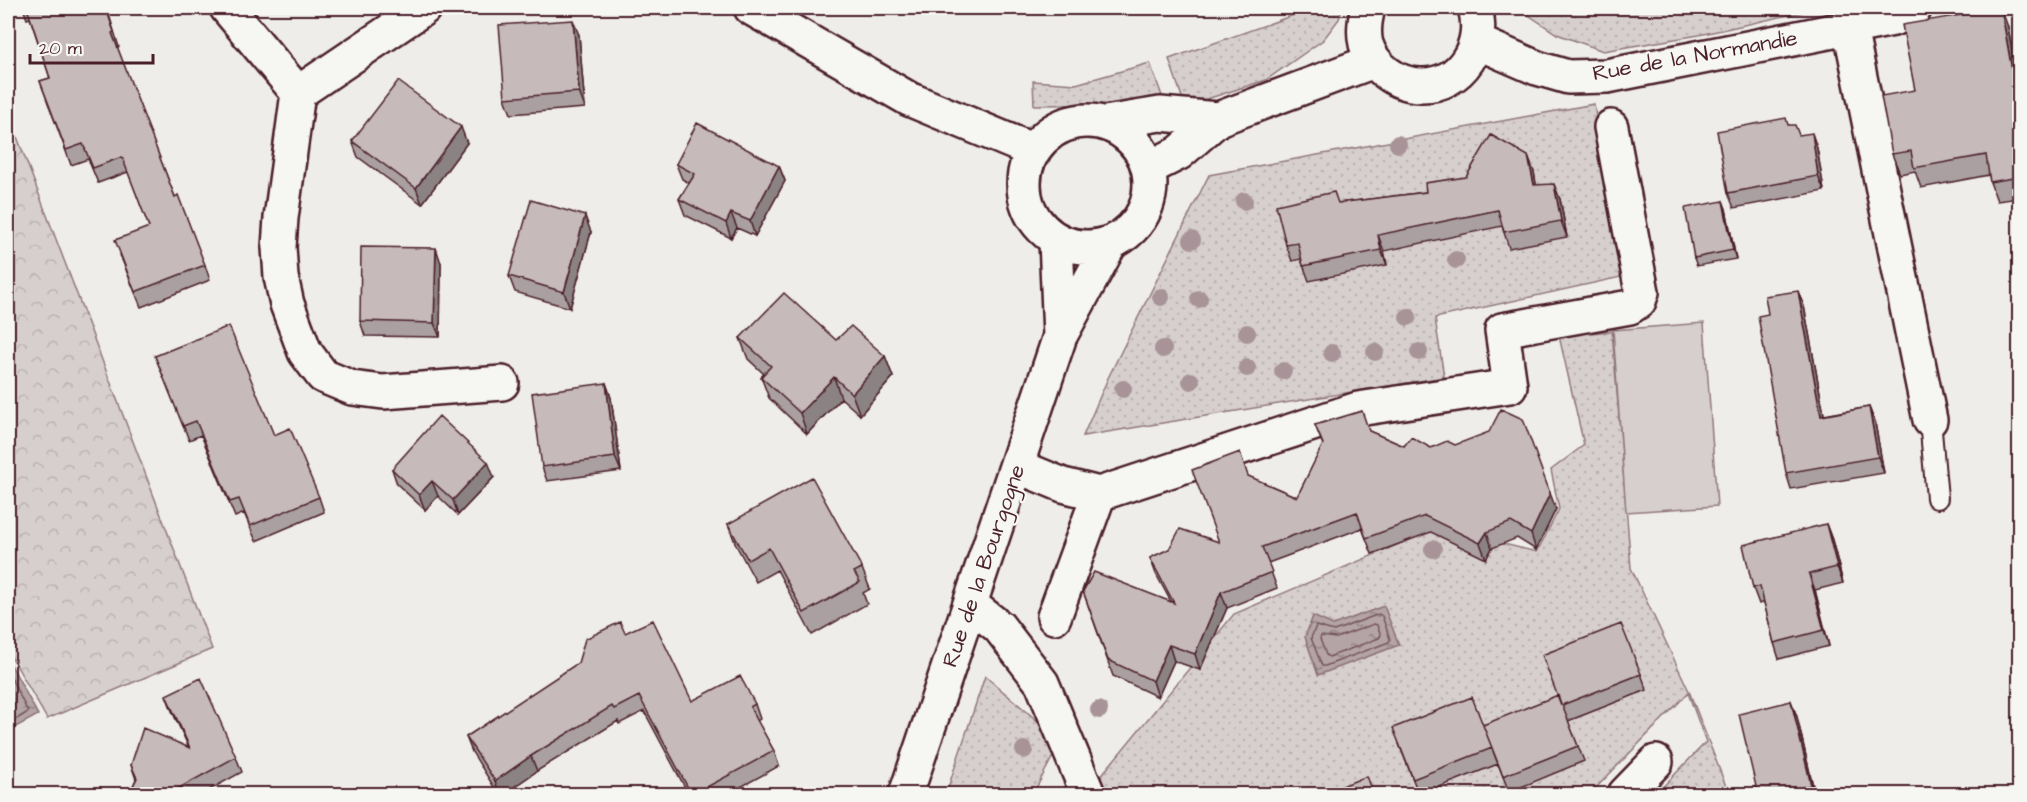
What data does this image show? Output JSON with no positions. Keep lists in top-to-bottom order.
{
  "streets": {
    "street": ["Rue de la Normandie", "Rue de la Bourgogne"]
  },
  "scale_bar": "20 m"
}
